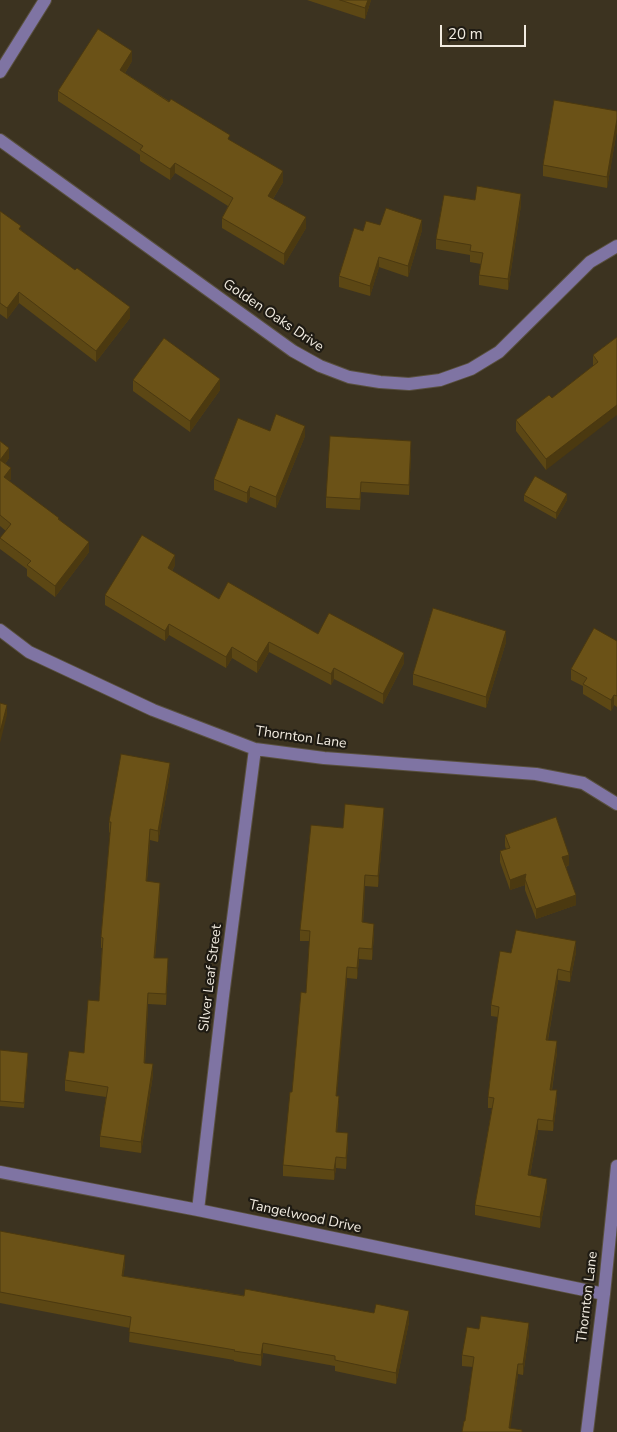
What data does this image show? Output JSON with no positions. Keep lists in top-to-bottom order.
{
  "streets": {
    "street": [
      "Golden Oaks Drive",
      "Thornton Lane",
      "Silver Leaf Street",
      "Tangelwood Drive"
    ]
  },
  "crossings": [
    ["Thornton Lane", "Silver Leaf Street"],
    ["Thornton Lane", "Tangelwood Drive"],
    ["Silver Leaf Street", "Tangelwood Drive"]
  ],
  "scale_bar": "20 m"
}
